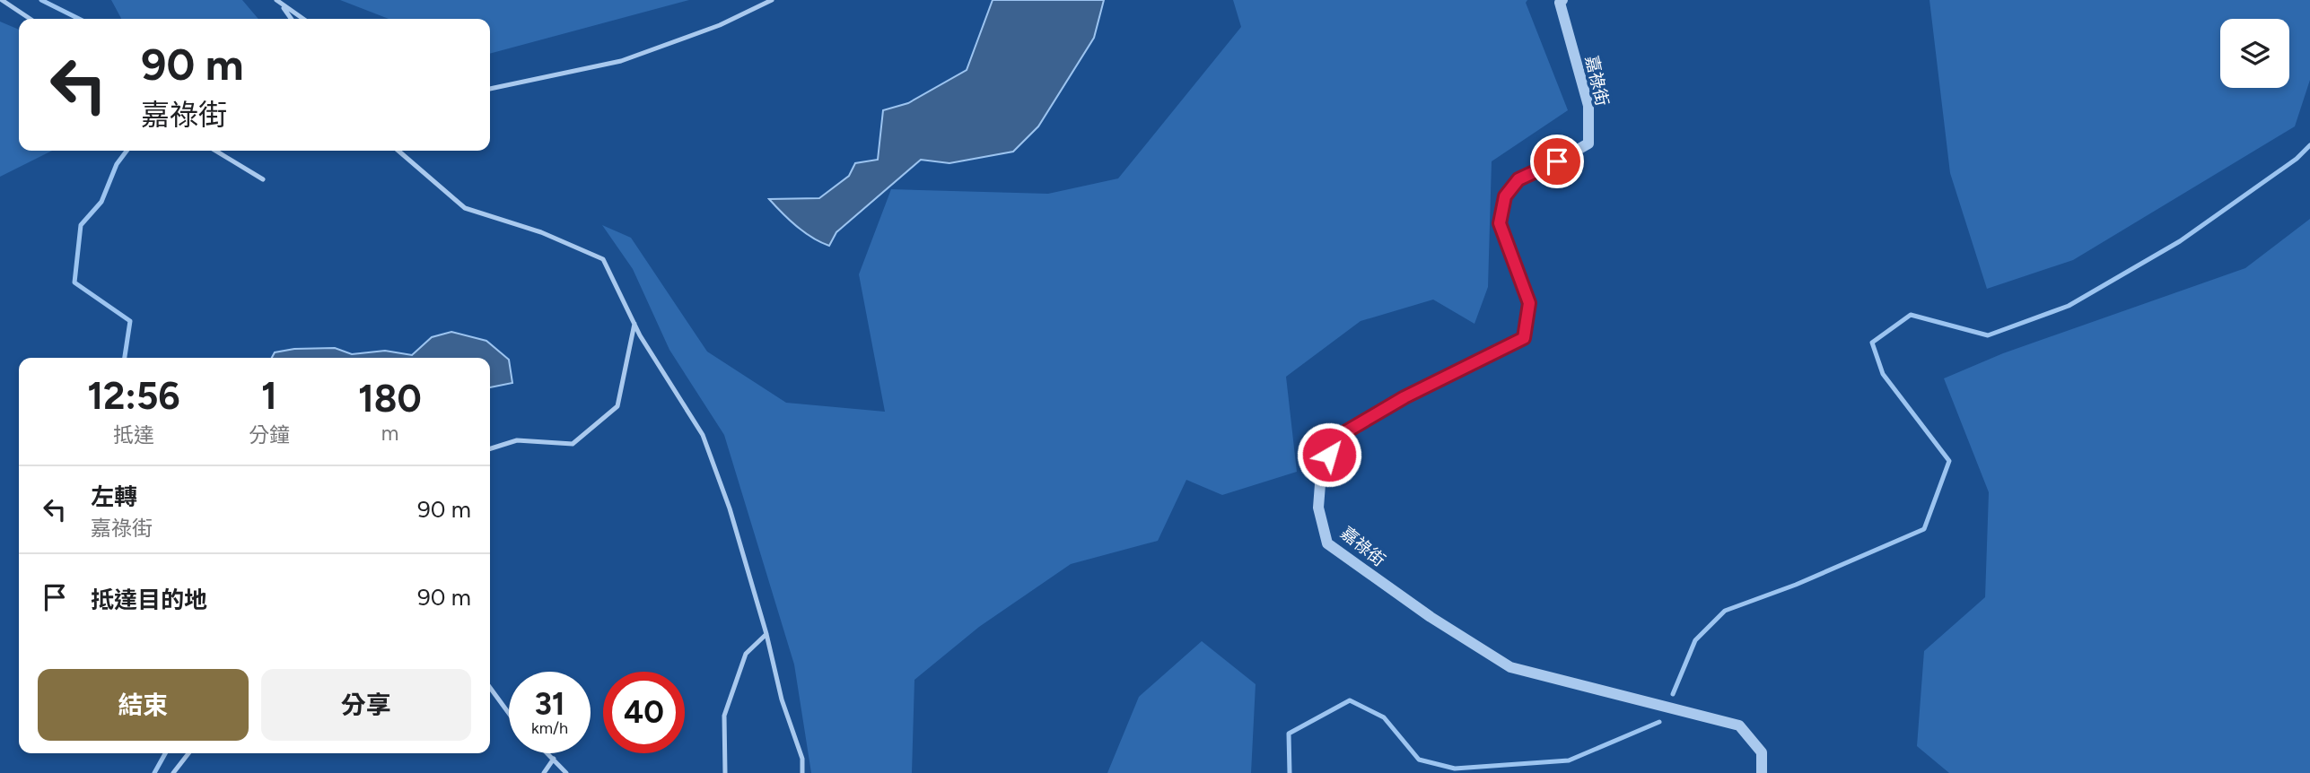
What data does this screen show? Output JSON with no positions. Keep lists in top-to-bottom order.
{
  "streets": {
    "street": ["嘉祿街"]
  },
  "page": {
    "turn": ["90 m", "嘉祿街"],
    "eta": [
      "12:56",
      "抵達",
      "1",
      "分鐘",
      "180",
      "m"
    ],
    "list": [
      {
        "name": "左轉",
        "note": "嘉祿街",
        "value": "90 m"
      },
      {
        "name": "抵達目的地",
        "value": "90 m"
      }
    ],
    "buttons": ["結束", "分享"],
    "speed": "31 km/h",
    "limit": "40"
  }
}
